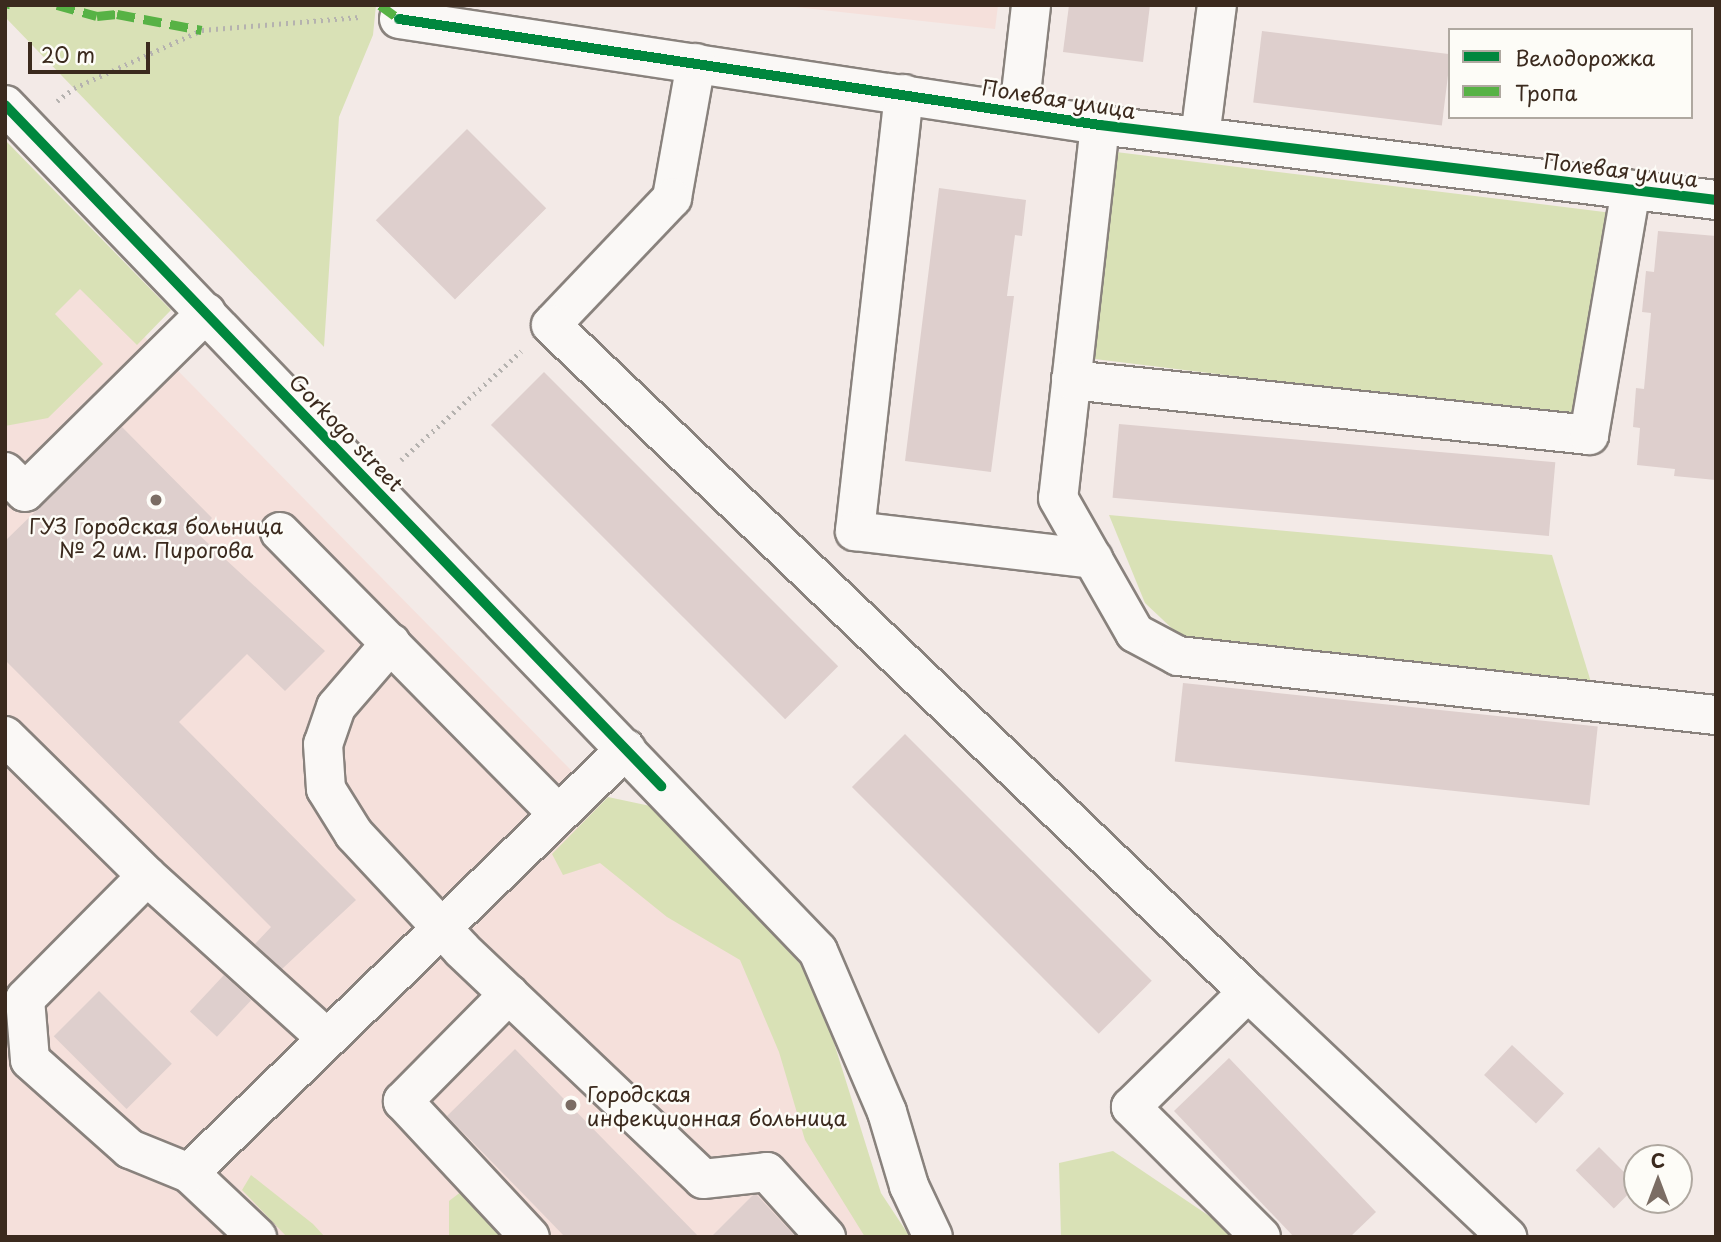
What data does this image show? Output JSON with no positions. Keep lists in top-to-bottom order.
{
  "streets": {
    "street": ["Полевая улица", "Gorkogo street"]
  },
  "places": ["ГУЗ Городская больница № 2 им. Пирогова", "Городская инфекционная больница"],
  "legend": ["Велодорожка", "Тропа"],
  "scale_bar": "20 m",
  "north": "top"
}
